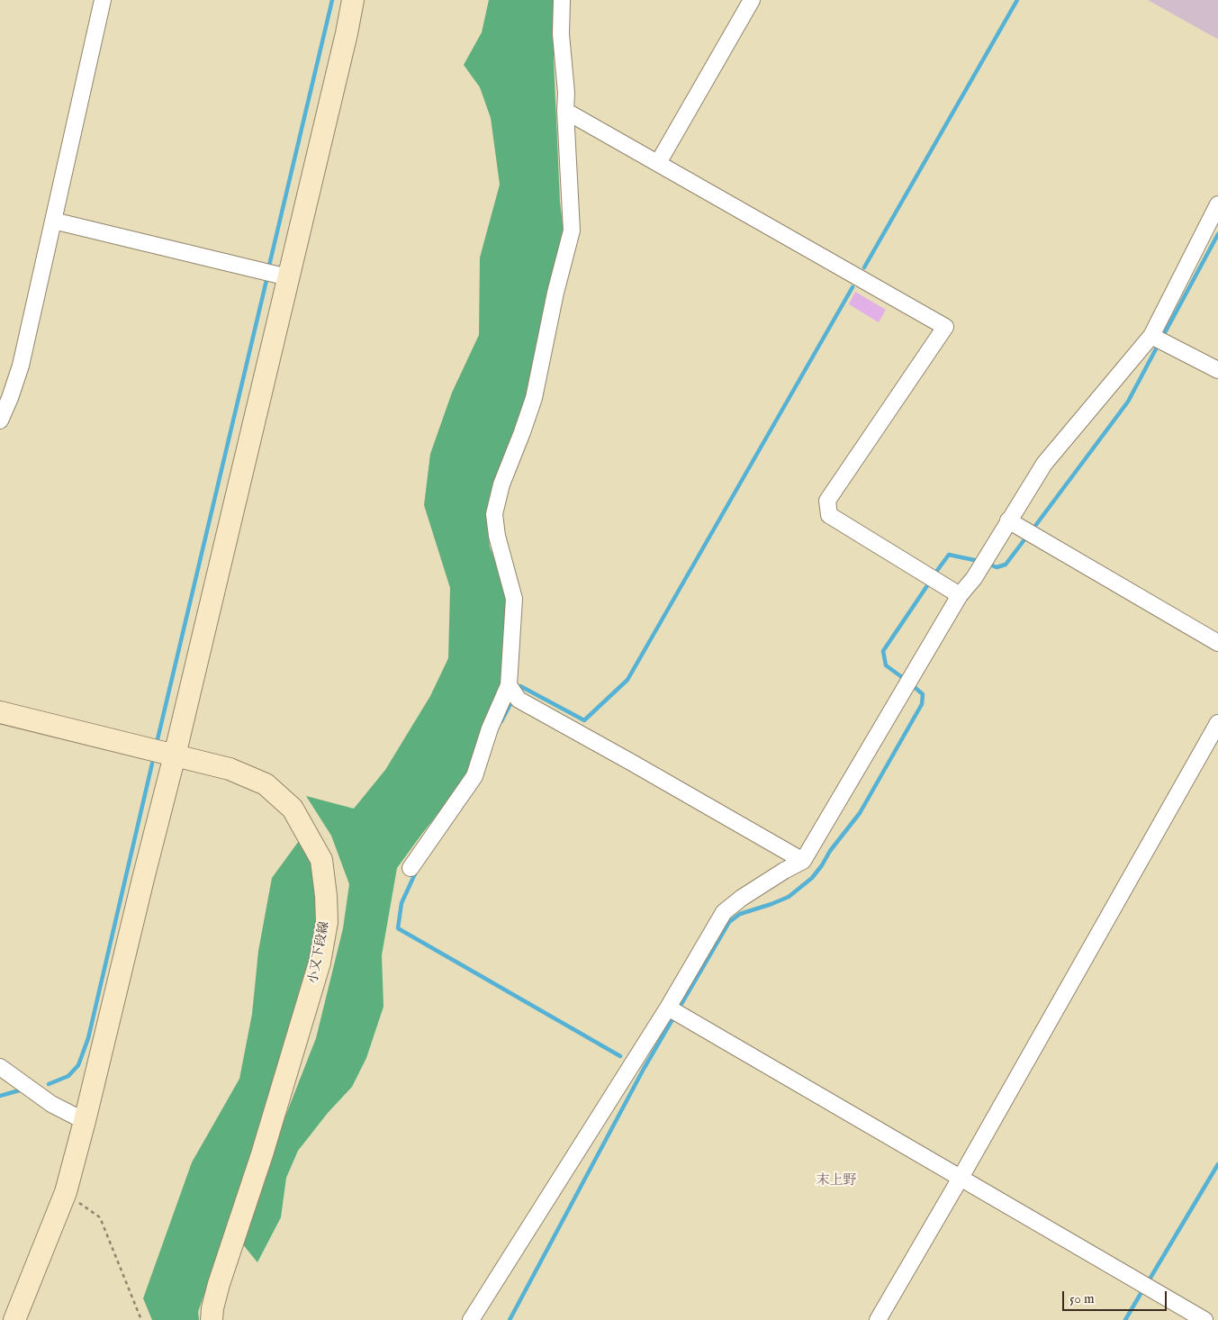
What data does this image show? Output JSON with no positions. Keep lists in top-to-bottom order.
{
  "streets": {
    "street": ["小又下段線"]
  },
  "districts": ["末上野"],
  "scale_bar": "50 m"
}
